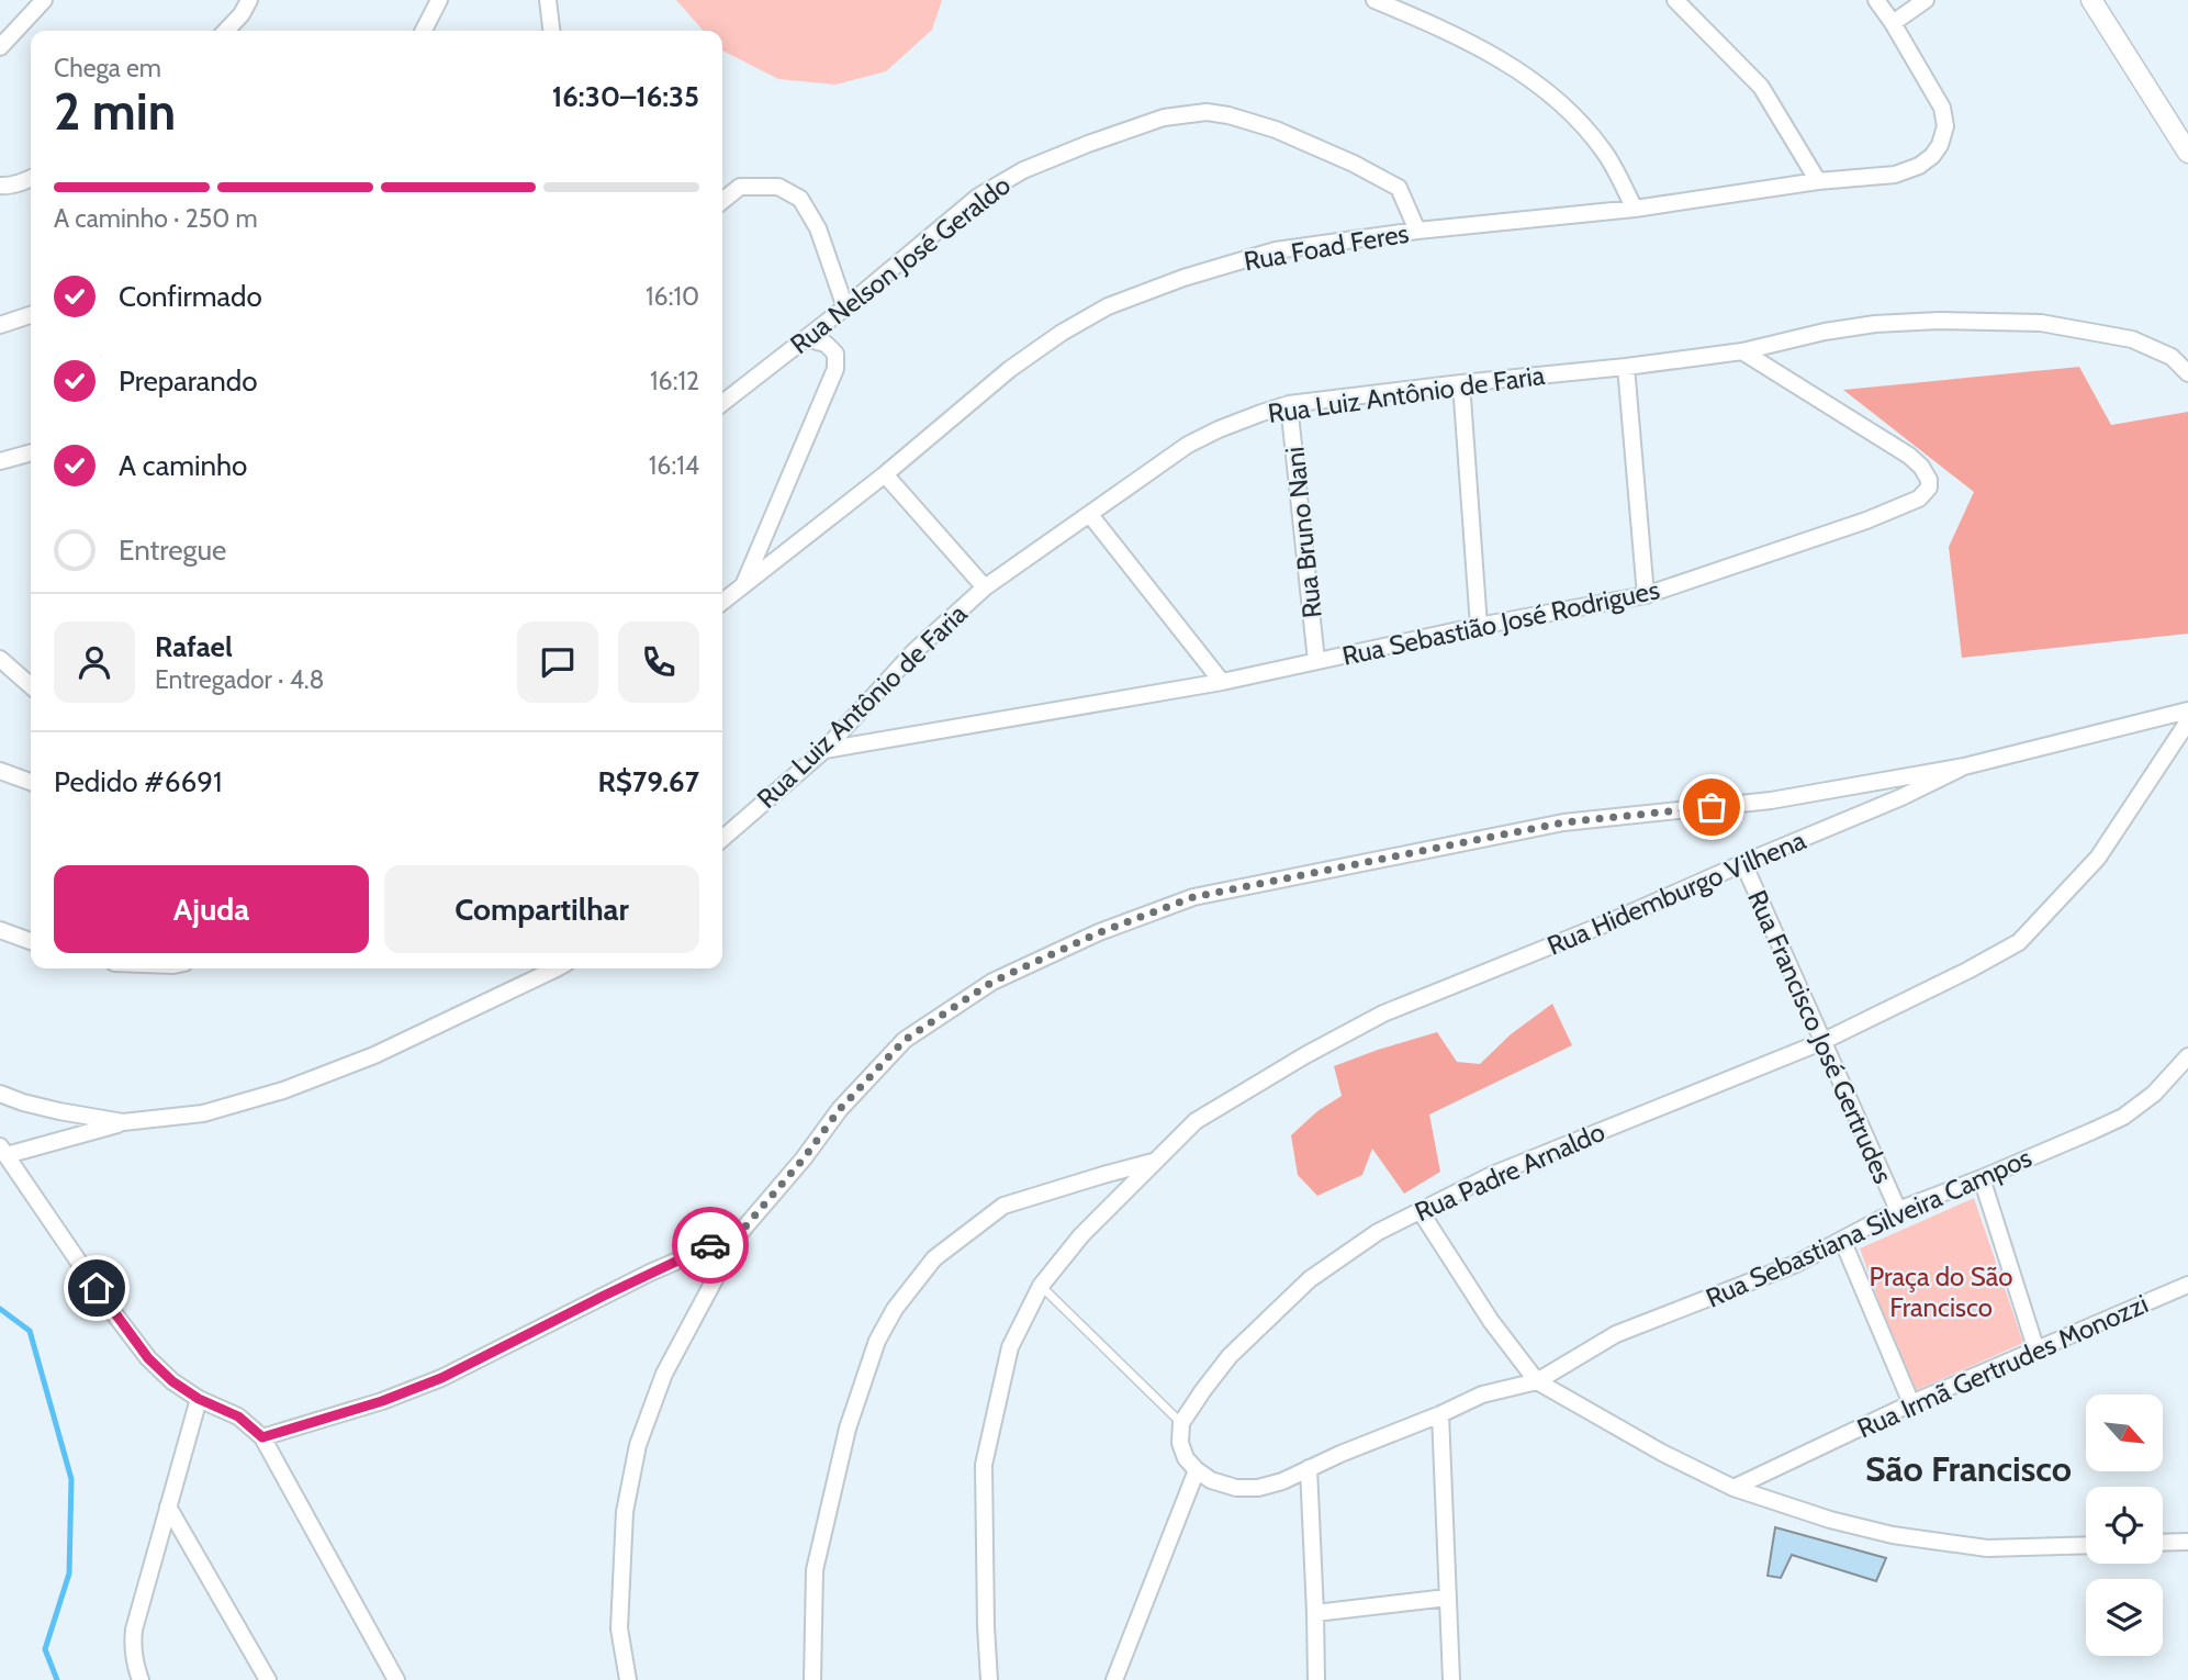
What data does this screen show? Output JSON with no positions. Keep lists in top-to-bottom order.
{
  "streets": {
    "street": [
      "Rua Foad Feres",
      "Rua Nelson José Geraldo",
      "Rua Luiz Antônio de Faria",
      "Rua Bruno Nani",
      "Rua Sebastião José Rodrigues",
      "Rua Hidemburgo Vilhena",
      "Rua Francisco José Gertrudes",
      "Rua Padre Arnaldo",
      "Rua Sebastiana Silveira Campos",
      "Rua Irmã Gertrudes Monozzi"
    ]
  },
  "crossings": [
    ["Rua Foad Feres", "Rua Nelson José Geraldo"],
    ["Rua Luiz Antônio de Faria", "Rua Bruno Nani"],
    ["Rua Luiz Antônio de Faria", "Rua Sebastião José Rodrigues"],
    ["Rua Bruno Nani", "Rua Sebastião José Rodrigues"],
    ["Rua Hidemburgo Vilhena", "Rua Francisco José Gertrudes"],
    ["Rua Francisco José Gertrudes", "Rua Padre Arnaldo"],
    ["Rua Francisco José Gertrudes", "Rua Sebastiana Silveira Campos"]
  ],
  "districts": ["São Francisco"],
  "parks": ["Praça do São Francisco"],
  "north": "bottom right",
  "page": {
    "heading": ["2 min", "Chega em", "16:30–16:35"],
    "panel": [
      "Rafael",
      "Entregador · 4.8",
      "Pedido #6691",
      "R$79.67"
    ],
    "bar": "A caminho · 250 m",
    "list": [
      ["Confirmado", "16:10"],
      ["Preparando", "16:12"],
      ["A caminho", "16:14"],
      "Entregue"
    ],
    "buttons": ["Ajuda", "Compartilhar"]
  }
}
